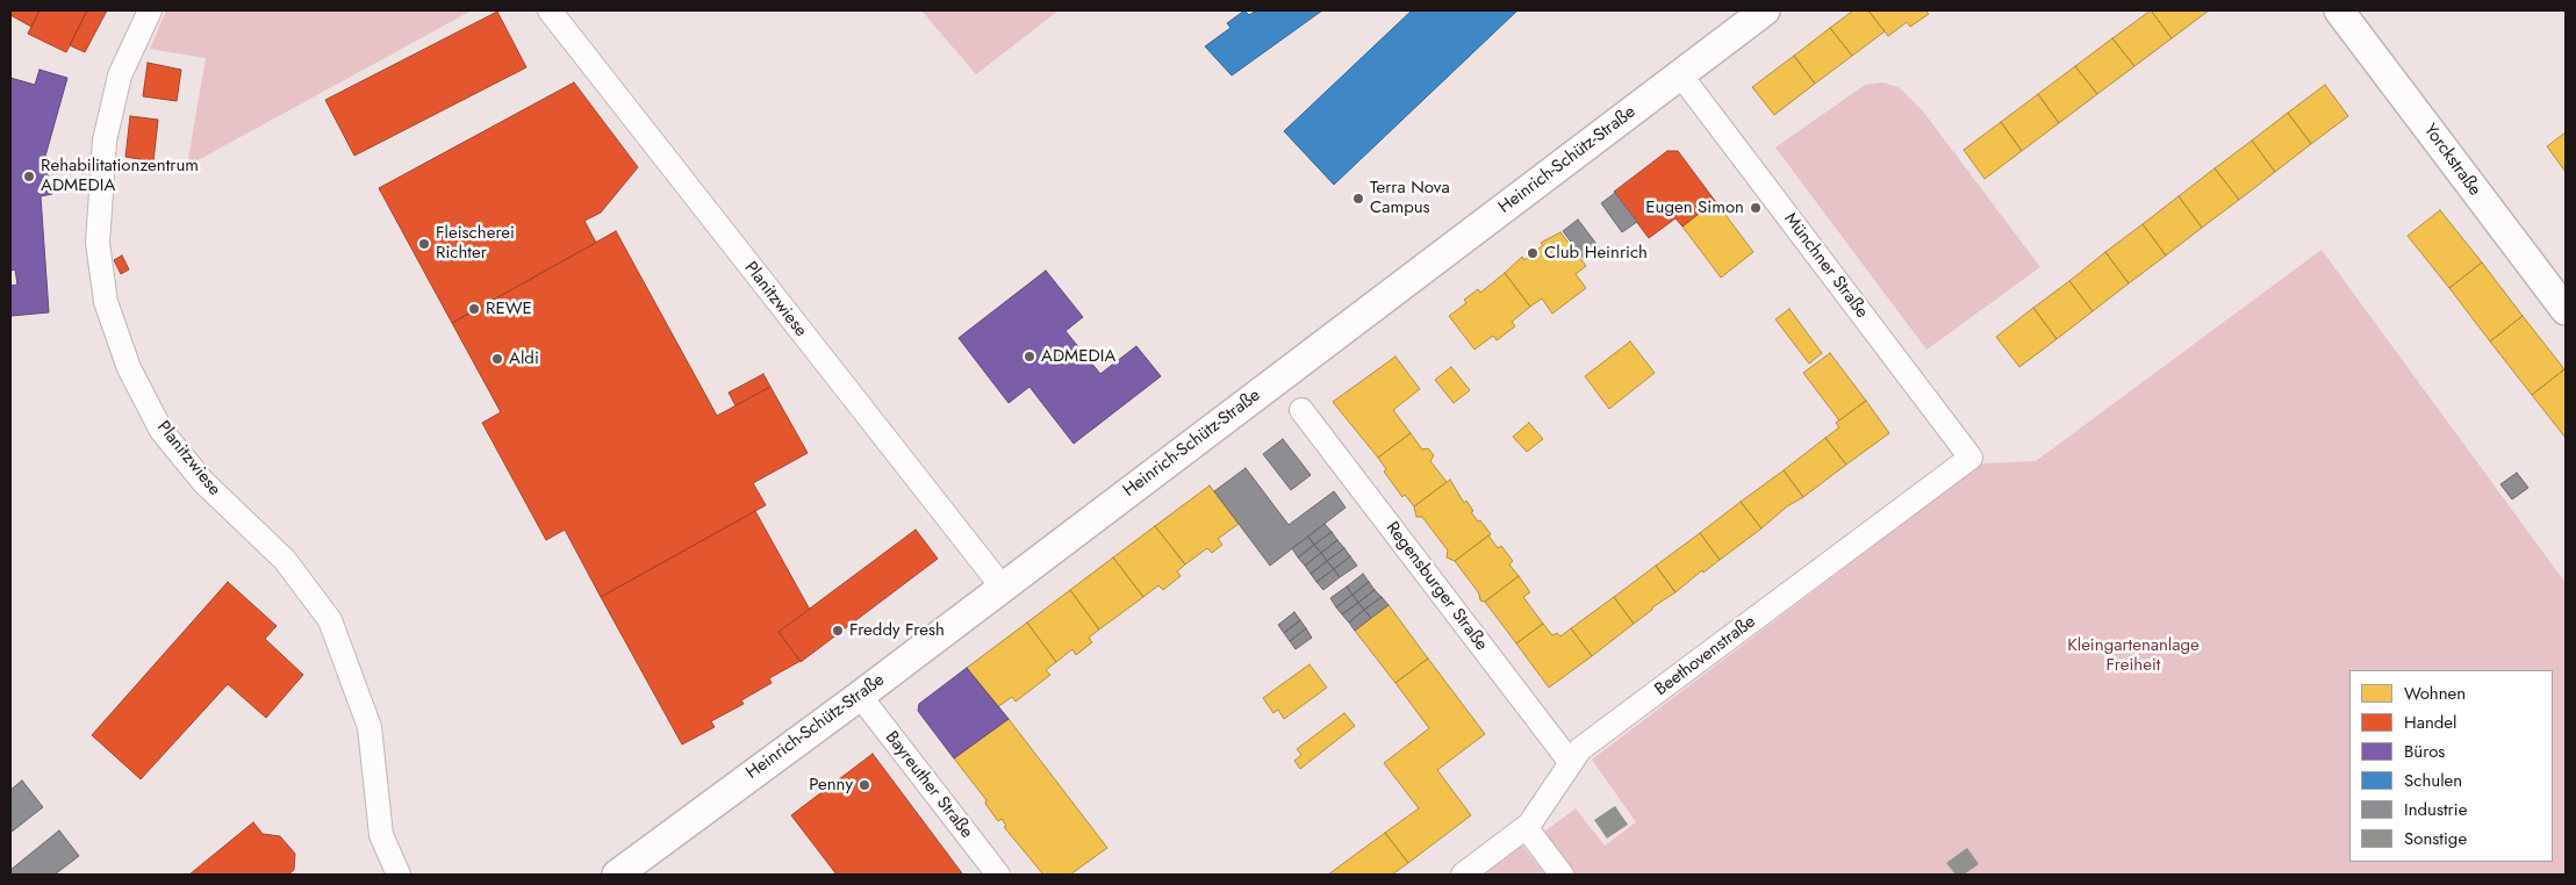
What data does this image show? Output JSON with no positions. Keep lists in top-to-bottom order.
{
  "streets": {
    "main road": ["Heinrich-Schütz-Straße", "Yorckstraße"],
    "street": [
      "Münchner Straße",
      "Planitzwiese",
      "Regensburger Straße",
      "Beethovenstraße",
      "Bayreuther Straße"
    ]
  },
  "crossings": [
    ["Heinrich-Schütz-Straße", "Münchner Straße"],
    ["Heinrich-Schütz-Straße", "Planitzwiese"],
    ["Heinrich-Schütz-Straße", "Bayreuther Straße"],
    ["Münchner Straße", "Beethovenstraße"],
    ["Regensburger Straße", "Beethovenstraße"]
  ],
  "parks": ["Kleingartenanlage Freiheit"],
  "places": [
    "Rehabilitationzentrum ADMEDIA",
    "Terra Nova Campus",
    "Eugen Simon",
    "Fleischerei Richter",
    "Club Heinrich",
    "REWE",
    "ADMEDIA",
    "Aldi",
    "Freddy Fresh",
    "Penny"
  ],
  "legend": [
    "Wohnen",
    "Handel",
    "Büros",
    "Schulen",
    "Industrie",
    "Sonstige"
  ]
}
